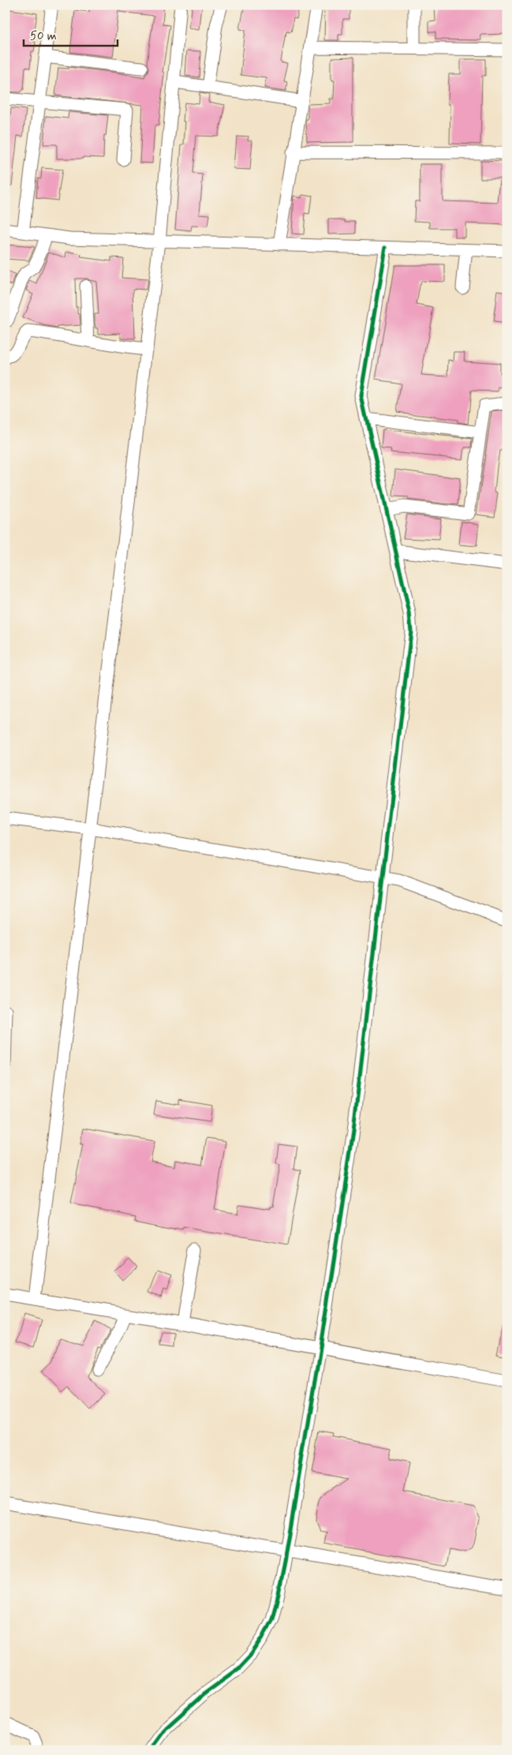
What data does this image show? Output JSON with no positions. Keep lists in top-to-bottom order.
{
  "scale_bar": "50 m"
}
